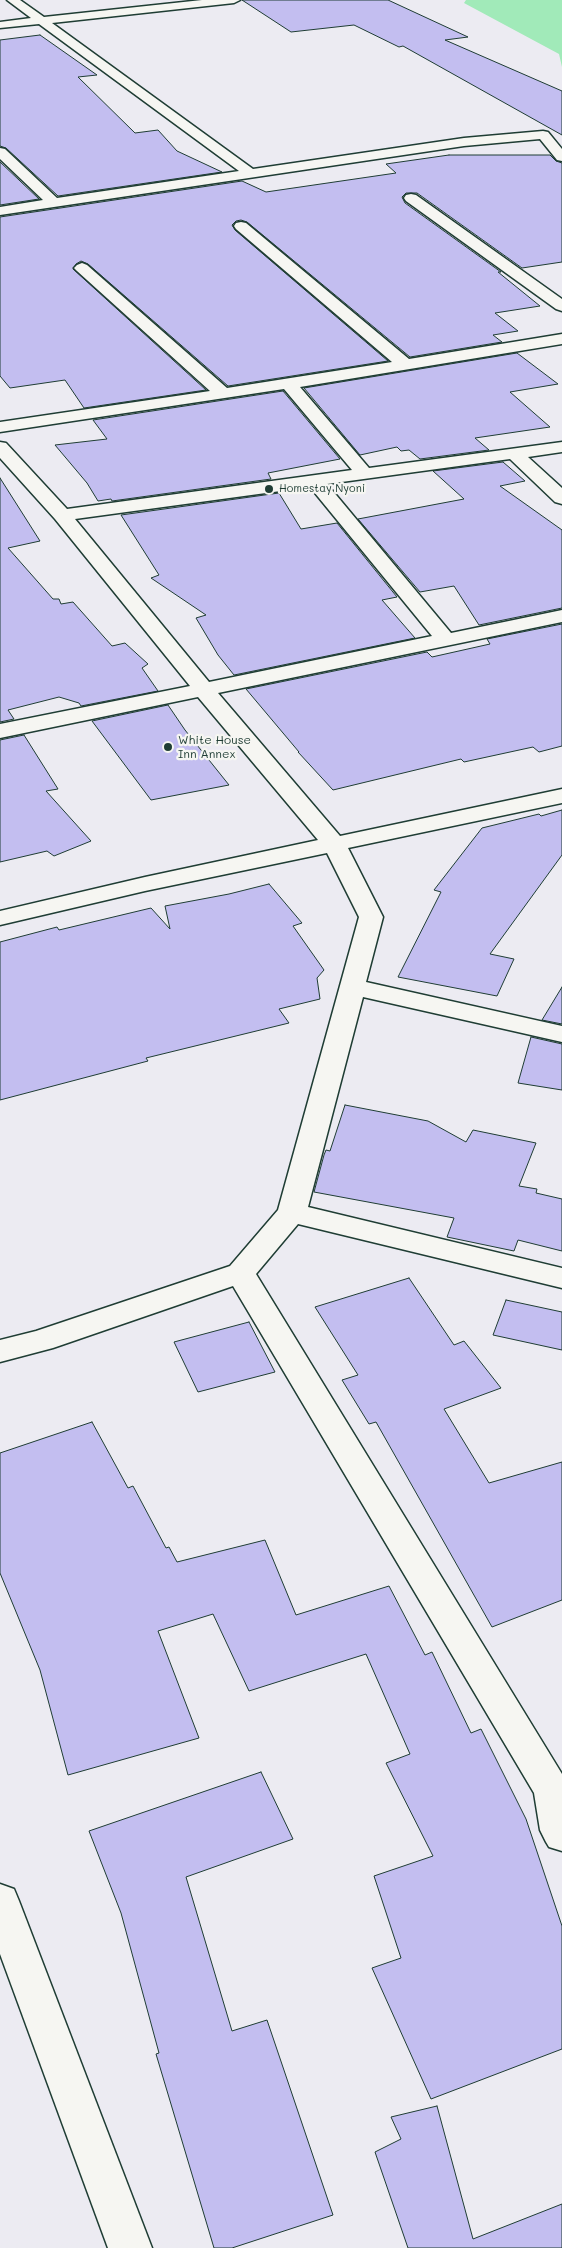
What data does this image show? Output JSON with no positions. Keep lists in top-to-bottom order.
{
  "places": ["Homestay Nyoni", "White House Inn Annex"]
}
